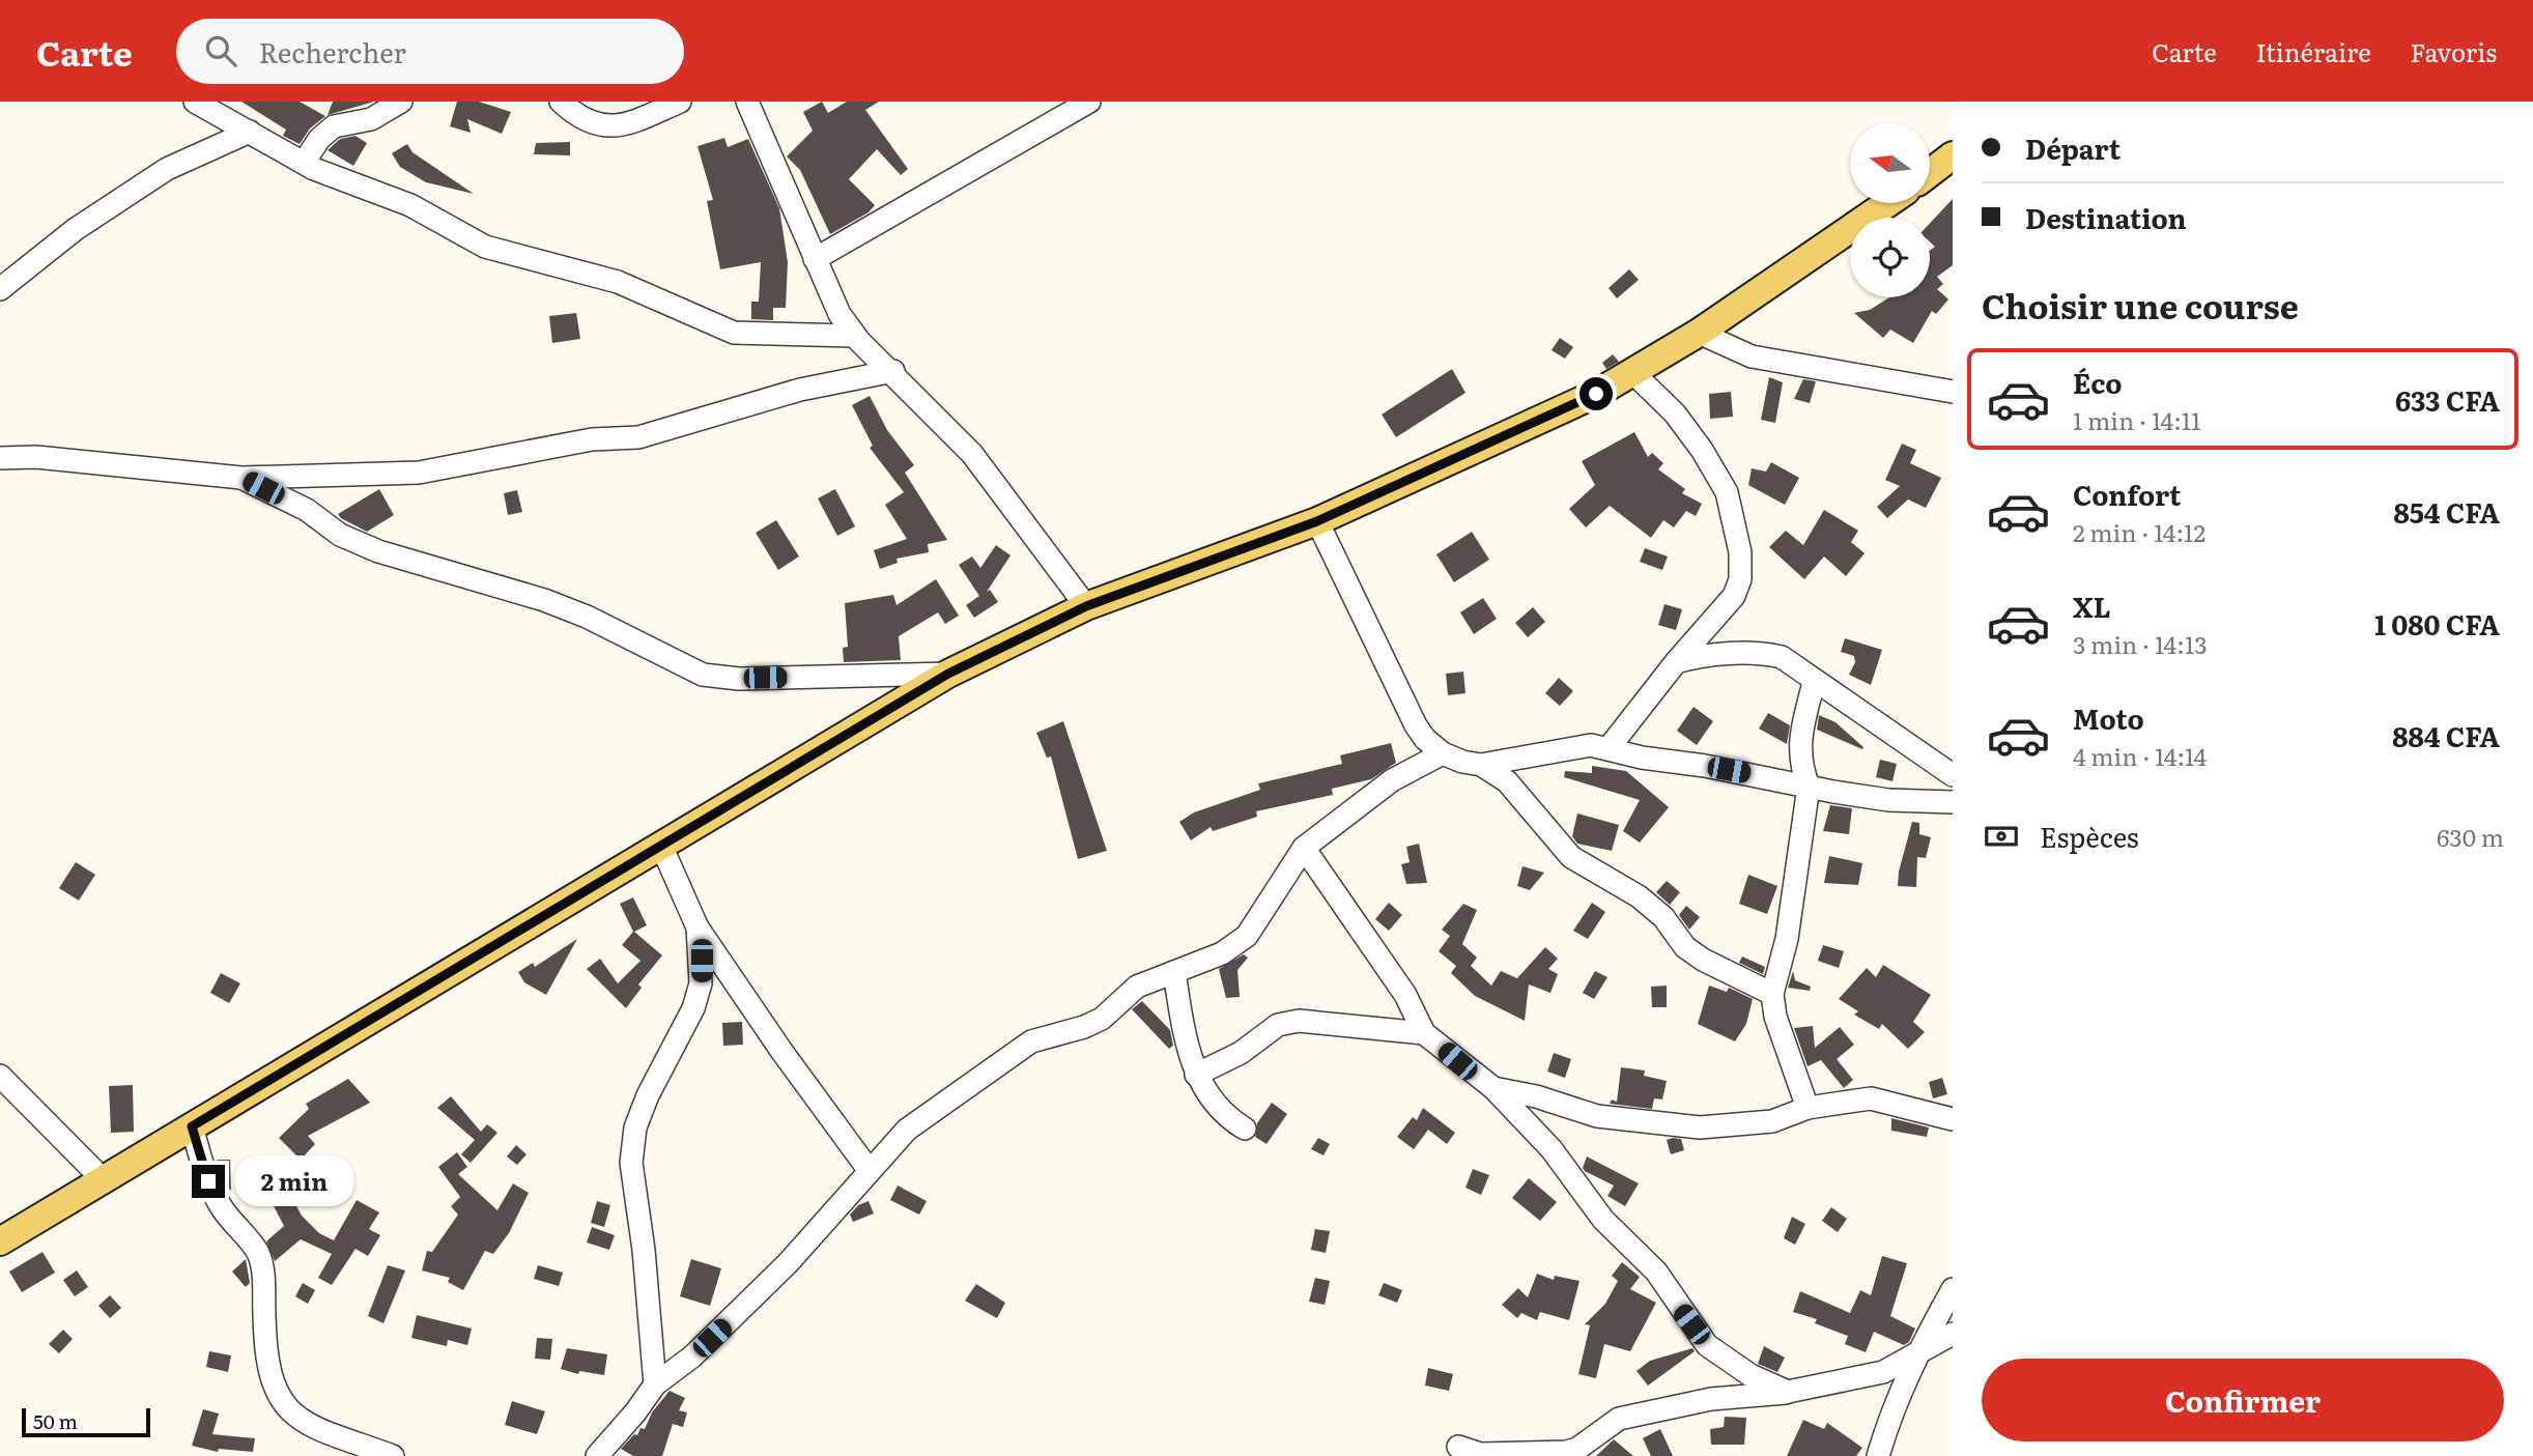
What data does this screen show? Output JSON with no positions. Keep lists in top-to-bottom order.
{
  "scale_bar": "50 m",
  "north": "left",
  "page": {
    "header": "Carte",
    "search": "Rechercher",
    "nav": ["Carte", "Itinéraire", "Favoris"],
    "banner": ["Départ", "Destination"],
    "heading": "Choisir une course",
    "list": [
      {
        "name": "Éco",
        "note": "1 min · 14:11",
        "value": "633 CFA"
      },
      {
        "name": "Confort",
        "note": "2 min · 14:12",
        "value": "854 CFA"
      },
      {
        "name": "XL",
        "note": "3 min · 14:13",
        "value": "1 080 CFA"
      },
      {
        "name": "Moto",
        "note": "4 min · 14:14",
        "value": "884 CFA"
      }
    ],
    "pay": ["Espèces", "630 m"],
    "bubble": "2 min",
    "buttons": "Confirmer",
    "scale": "50 m"
  }
}
